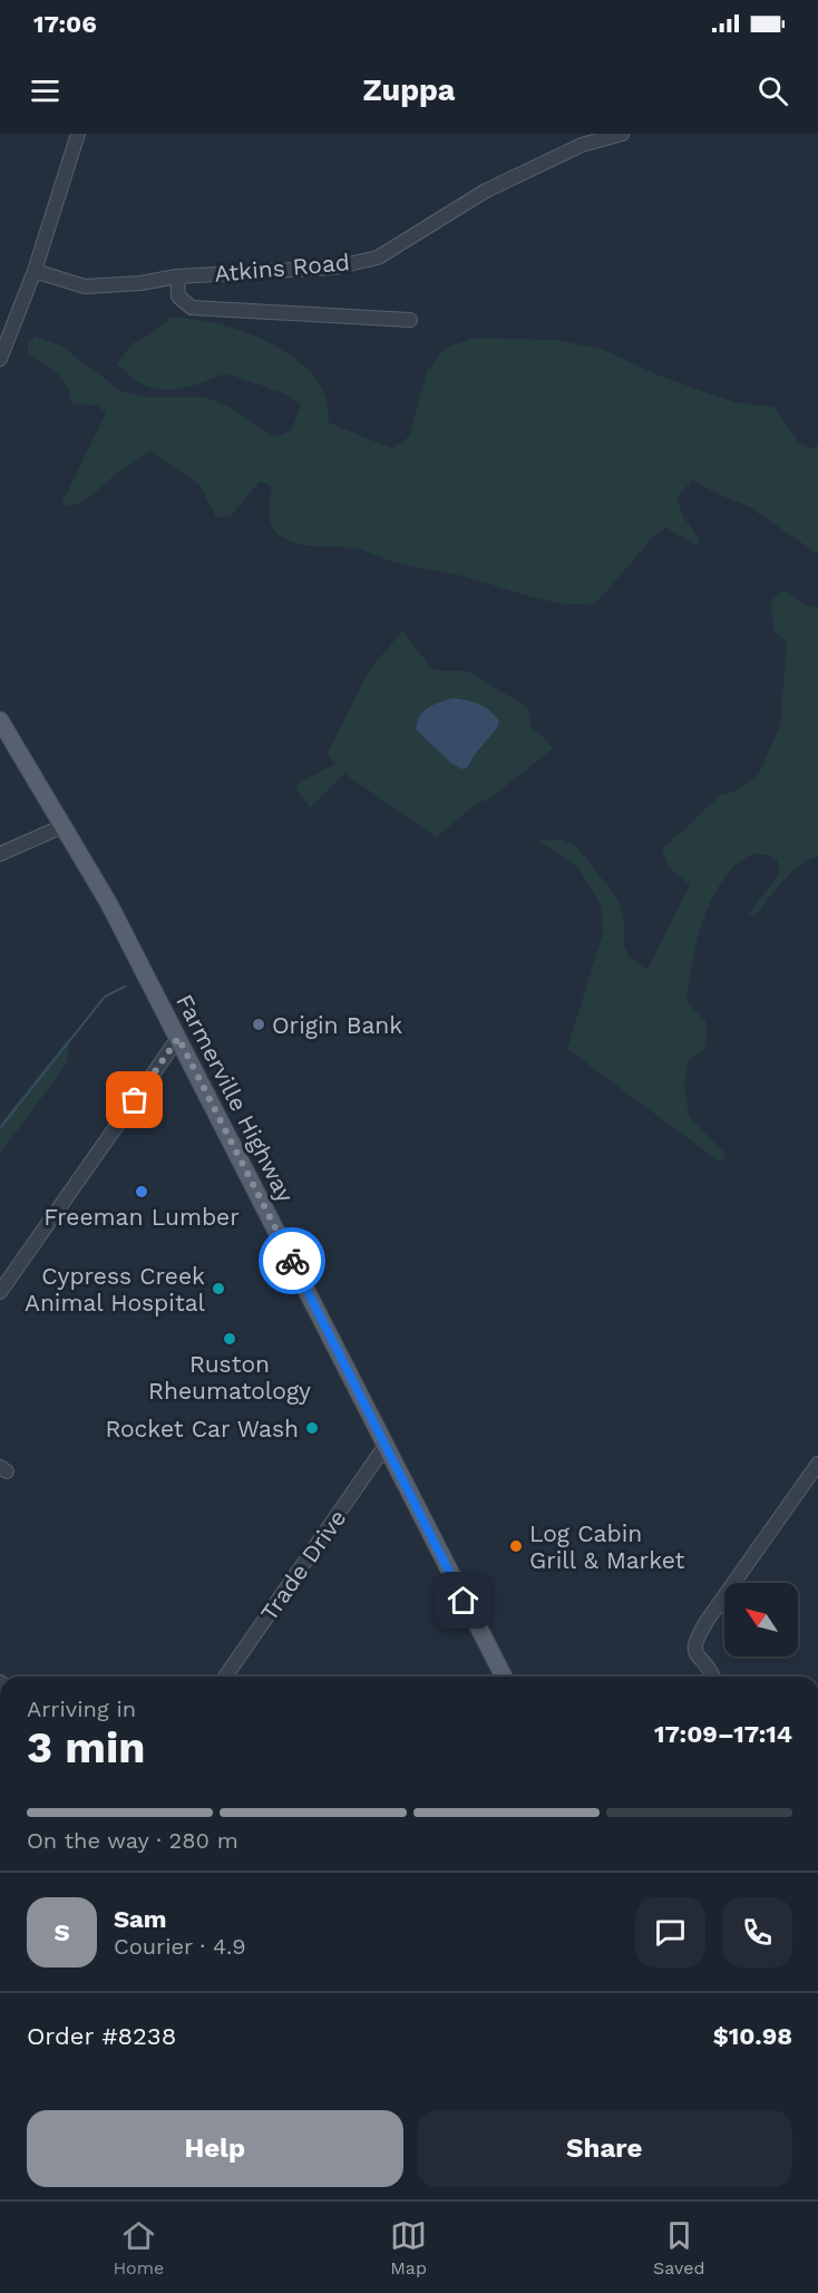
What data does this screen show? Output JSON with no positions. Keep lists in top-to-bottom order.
{
  "streets": {
    "main road": ["Farmerville Highway"],
    "street": ["Atkins Road", "Trade Drive"]
  },
  "crossings": [
    ["Farmerville Highway", "Trade Drive"]
  ],
  "places": [
    "Origin Bank",
    "Freeman Lumber",
    "Cypress Creek Animal Hospital",
    "Ruston Rheumatology",
    "Rocket Car Wash",
    "Log Cabin Grill & Market"
  ],
  "north": "top left",
  "page": {
    "status": "17:06",
    "header": "Zuppa",
    "heading": ["3 min", "Arriving in", "17:09–17:14"],
    "panel": [
      "Sam",
      "Courier · 4.9",
      "Order #8238",
      "$10.98"
    ],
    "bar": "On the way · 280 m",
    "round": "S",
    "buttons": ["Help", "Share"],
    "tabs": ["Home", "Map", "Saved"]
  }
}
